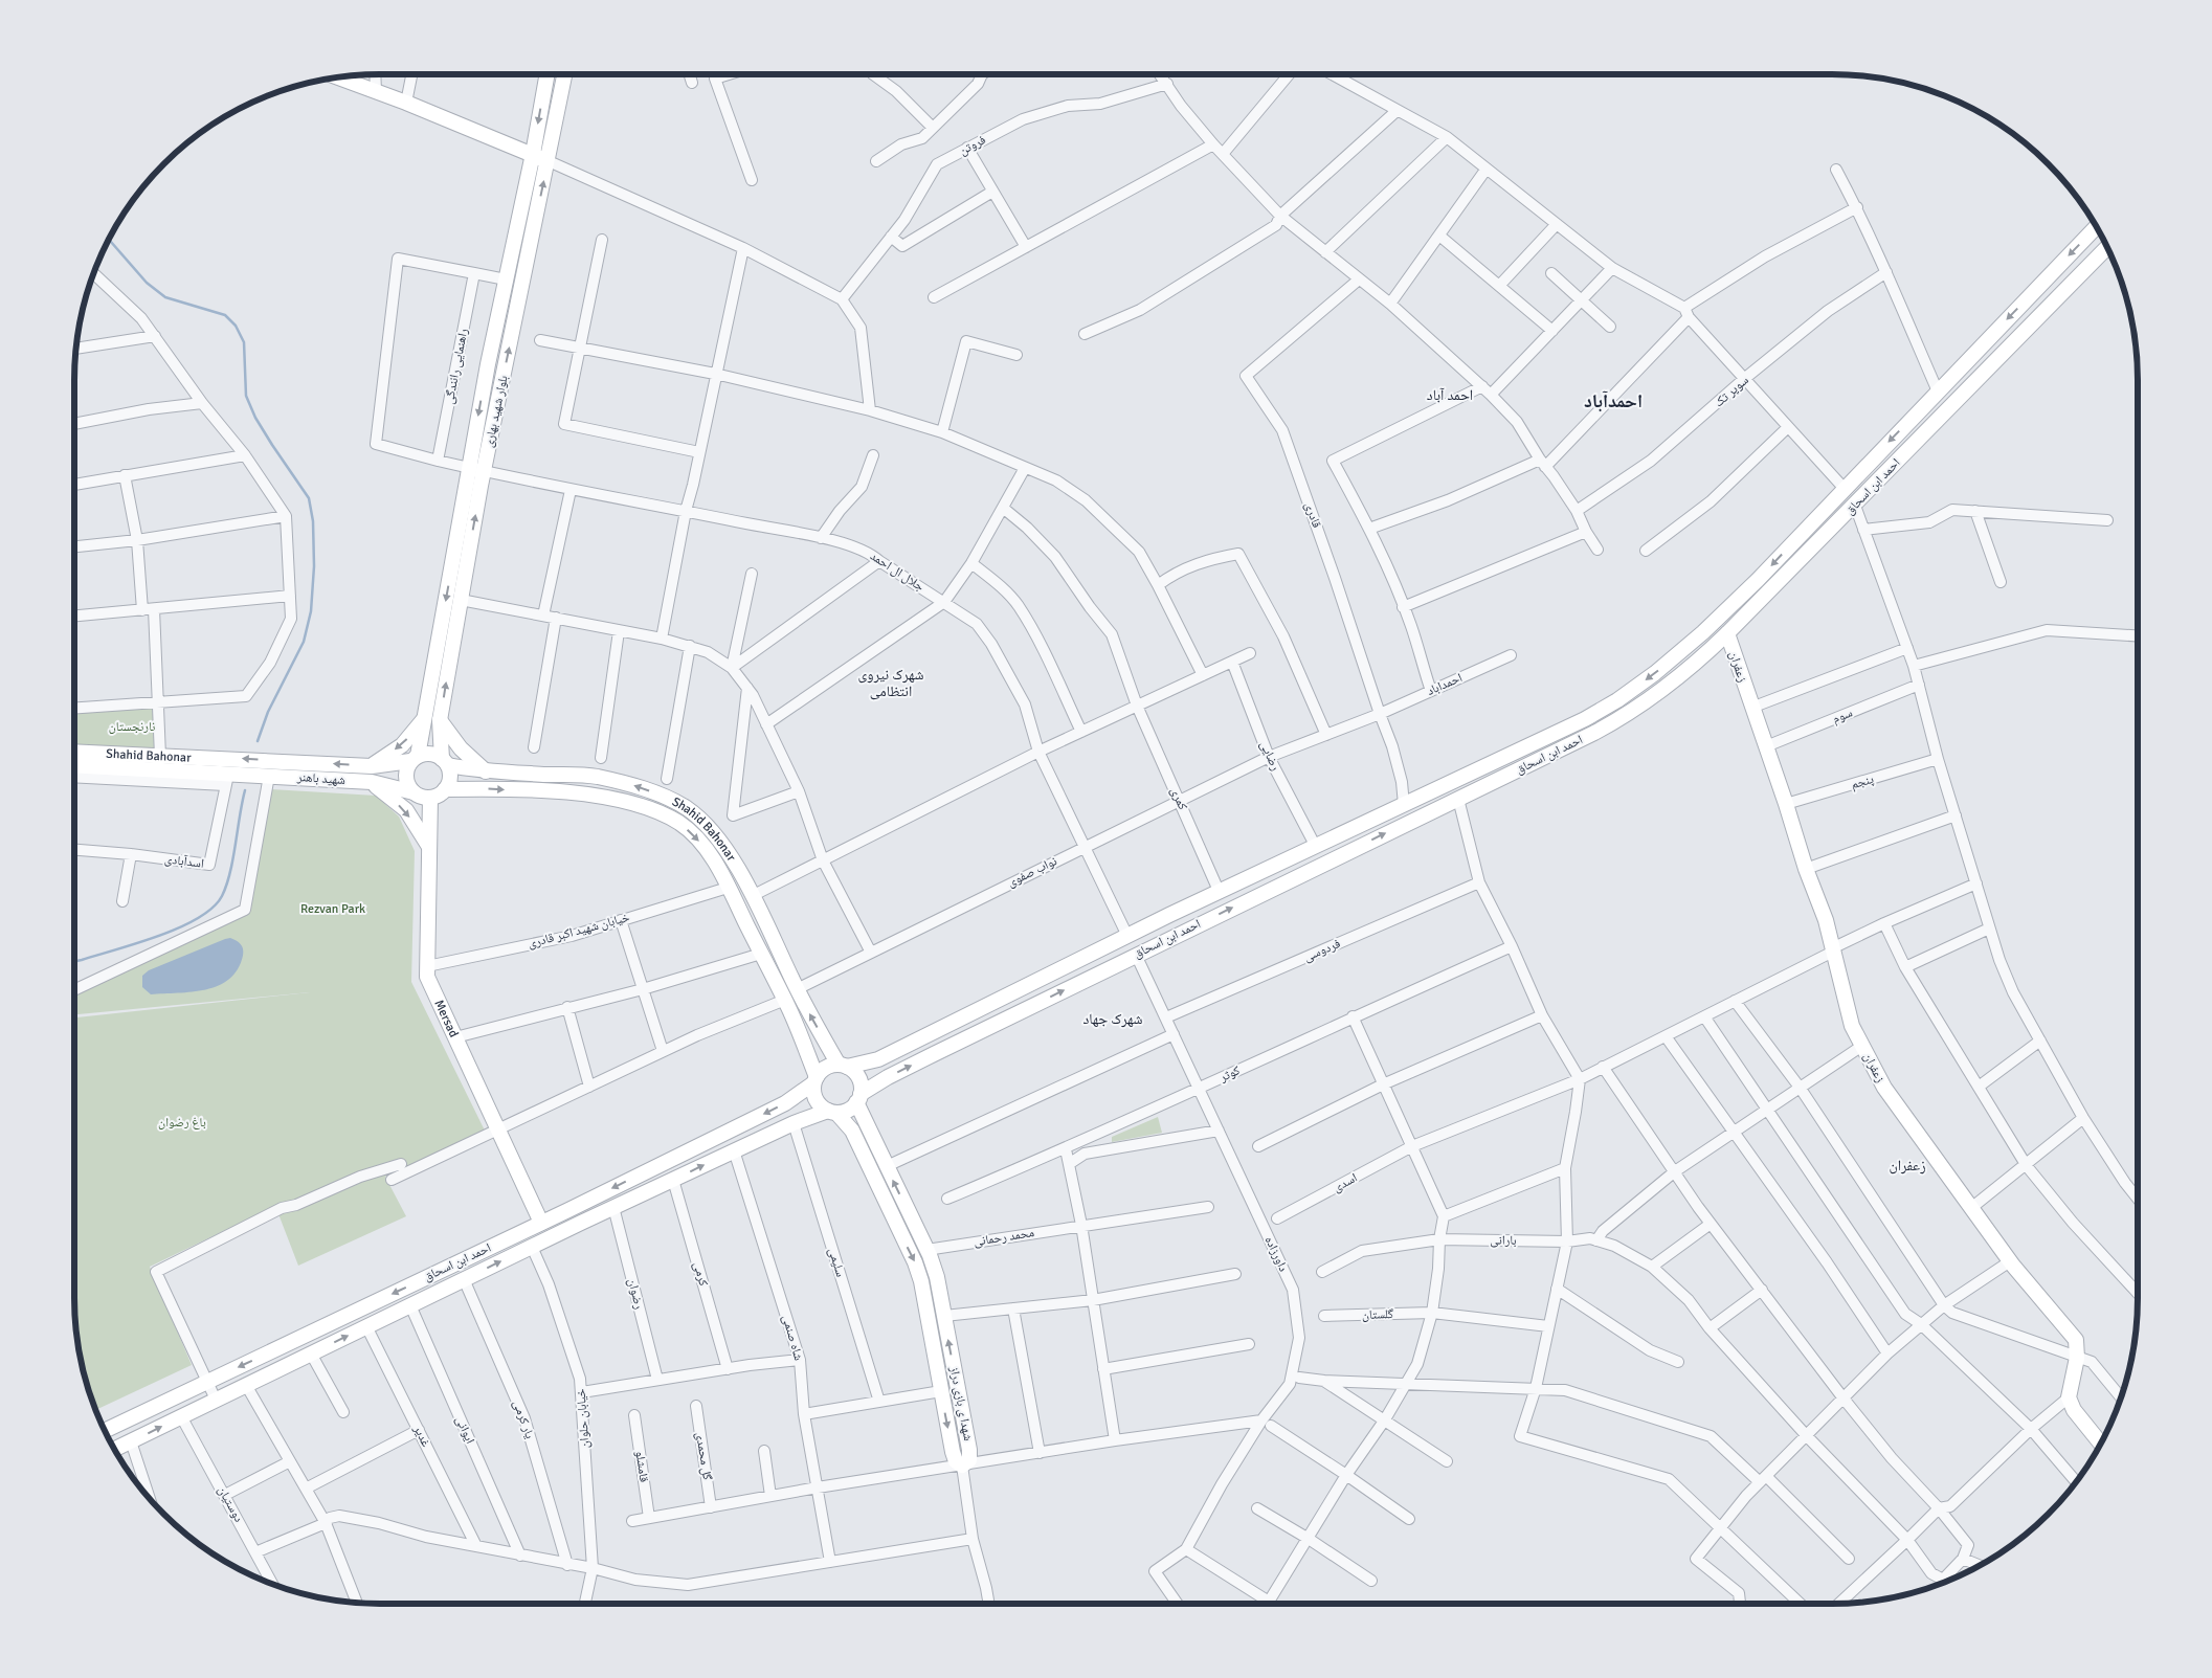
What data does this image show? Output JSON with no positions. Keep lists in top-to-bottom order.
{
  "streets": {
    "main road": [
      "بلوار شهید بهاری",
      "احمد ابن اسحاق",
      "زعفران",
      "Shahid Bahonar",
      "شهید باهنر",
      "Mersad",
      "شهدا ی بازی دراز"
    ],
    "street": [
      "فروتن",
      "راهنمایی رانندگی",
      "سوپر تک",
      "قادری",
      "جلال ال احمد",
      "احمداباد",
      "سوم",
      "رضایی",
      "پنجم",
      "کمری",
      "اسدآبادی",
      "نواب صفوی",
      "خیابان شهید اکبر قادری",
      "فردوسی",
      "کوثر",
      "اسدی",
      "محمد رحمانی",
      "بارانی",
      "داورزاده",
      "سلیمی",
      "کرمی",
      "رضوان",
      "گلستان",
      "شاه صنمی",
      "خیابان حلوان",
      "یار کرمی",
      "ایوانی",
      "غدیر",
      "گل محمدی",
      "قامشلو",
      "دوستیان"
    ]
  },
  "crossings": [
    ["بلوار شهید بهاری", "جلال ال احمد"],
    ["بلوار شهید بهاری", "Shahid Bahonar"],
    ["بلوار شهید بهاری", "شهید باهنر"],
    ["بلوار شهید بهاری", "Mersad"],
    ["احمد ابن اسحاق", "قادری"],
    ["احمد ابن اسحاق", "جلال ال احمد"],
    ["احمد ابن اسحاق", "زعفران"],
    ["احمد ابن اسحاق", "Shahid Bahonar"],
    ["احمد ابن اسحاق", "رضایی"],
    ["احمد ابن اسحاق", "کمری"],
    ["احمد ابن اسحاق", "Mersad"],
    ["احمد ابن اسحاق", "داورزاده"],
    ["احمد ابن اسحاق", "سلیمی"],
    ["احمد ابن اسحاق", "کرمی"],
    ["احمد ابن اسحاق", "رضوان"],
    ["احمد ابن اسحاق", "شاه صنمی"],
    ["احمد ابن اسحاق", "شهدا ی بازی دراز"],
    ["احمد ابن اسحاق", "خیابان حلوان"],
    ["احمد ابن اسحاق", "یار کرمی"],
    ["احمد ابن اسحاق", "ایوانی"],
    ["احمد ابن اسحاق", "غدیر"],
    ["احمد ابن اسحاق", "دوستیان"],
    ["قادری", "احمداباد"],
    ["جلال ال احمد", "نواب صفوی"],
    ["زعفران", "سوم"],
    ["زعفران", "پنجم"],
    ["زعفران", "اسدی"],
    ["احمداباد", "نواب صفوی"],
    ["Shahid Bahonar", "شهید باهنر"],
    ["Shahid Bahonar", "اسدآبادی"],
    ["Shahid Bahonar", "نواب صفوی"],
    ["Shahid Bahonar", "خیابان شهید اکبر قادری"],
    ["Shahid Bahonar", "Mersad"],
    ["Shahid Bahonar", "شهدا ی بازی دراز"],
    ["رضایی", "نواب صفوی"],
    ["شهید باهنر", "اسدآبادی"],
    ["شهید باهنر", "Mersad"],
    ["کمری", "نواب صفوی"],
    ["خیابان شهید اکبر قادری", "Mersad"],
    ["فردوسی", "داورزاده"],
    ["کوثر", "داورزاده"],
    ["محمد رحمانی", "شهدا ی بازی دراز"]
  ],
  "districts": [
    "احمد آباد",
    "احمدآباد",
    "شهرک نیروی انتظامی",
    "شهرک جهاد",
    "زعفران"
  ],
  "parks": ["نارنجستان", "Rezvan Park", "باغ رضوان"]
}
